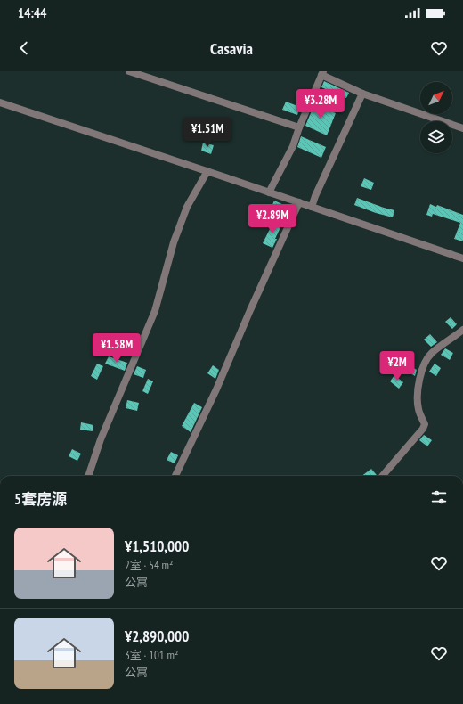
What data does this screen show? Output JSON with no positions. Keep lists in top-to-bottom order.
{
  "north": "top right",
  "page": {
    "status": "14:44",
    "header": "Casavia",
    "price": [
      "¥3.28M",
      "¥1.51M",
      "¥2.89M",
      "¥1.58M",
      "¥2M"
    ],
    "heading": "5套房源",
    "list": [
      {
        "name": "¥1,510,000",
        "note": "2室 · 54 m² · 公寓"
      },
      {
        "name": "¥2,890,000",
        "note": "3室 · 101 m² · 公寓"
      }
    ]
  }
}
